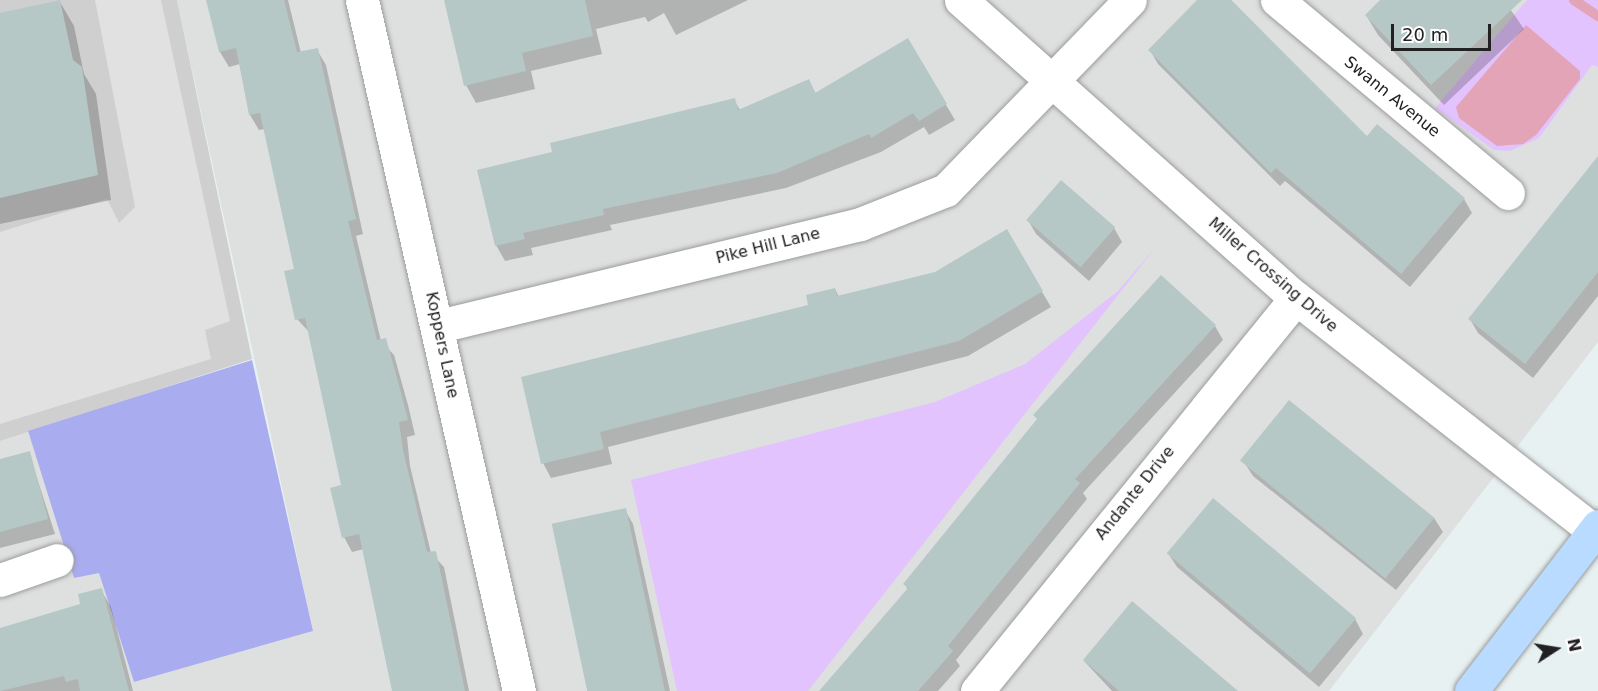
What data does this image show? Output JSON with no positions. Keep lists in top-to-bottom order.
{
  "streets": {
    "street": [
      "Swann Avenue",
      "Pike Hill Lane",
      "Miller Crossing Drive",
      "Koppers Lane",
      "Andante Drive"
    ]
  },
  "crossings": [
    ["Pike Hill Lane", "Miller Crossing Drive"],
    ["Pike Hill Lane", "Koppers Lane"],
    ["Miller Crossing Drive", "Andante Drive"]
  ],
  "scale_bar": "20 m",
  "north": "right"
}
